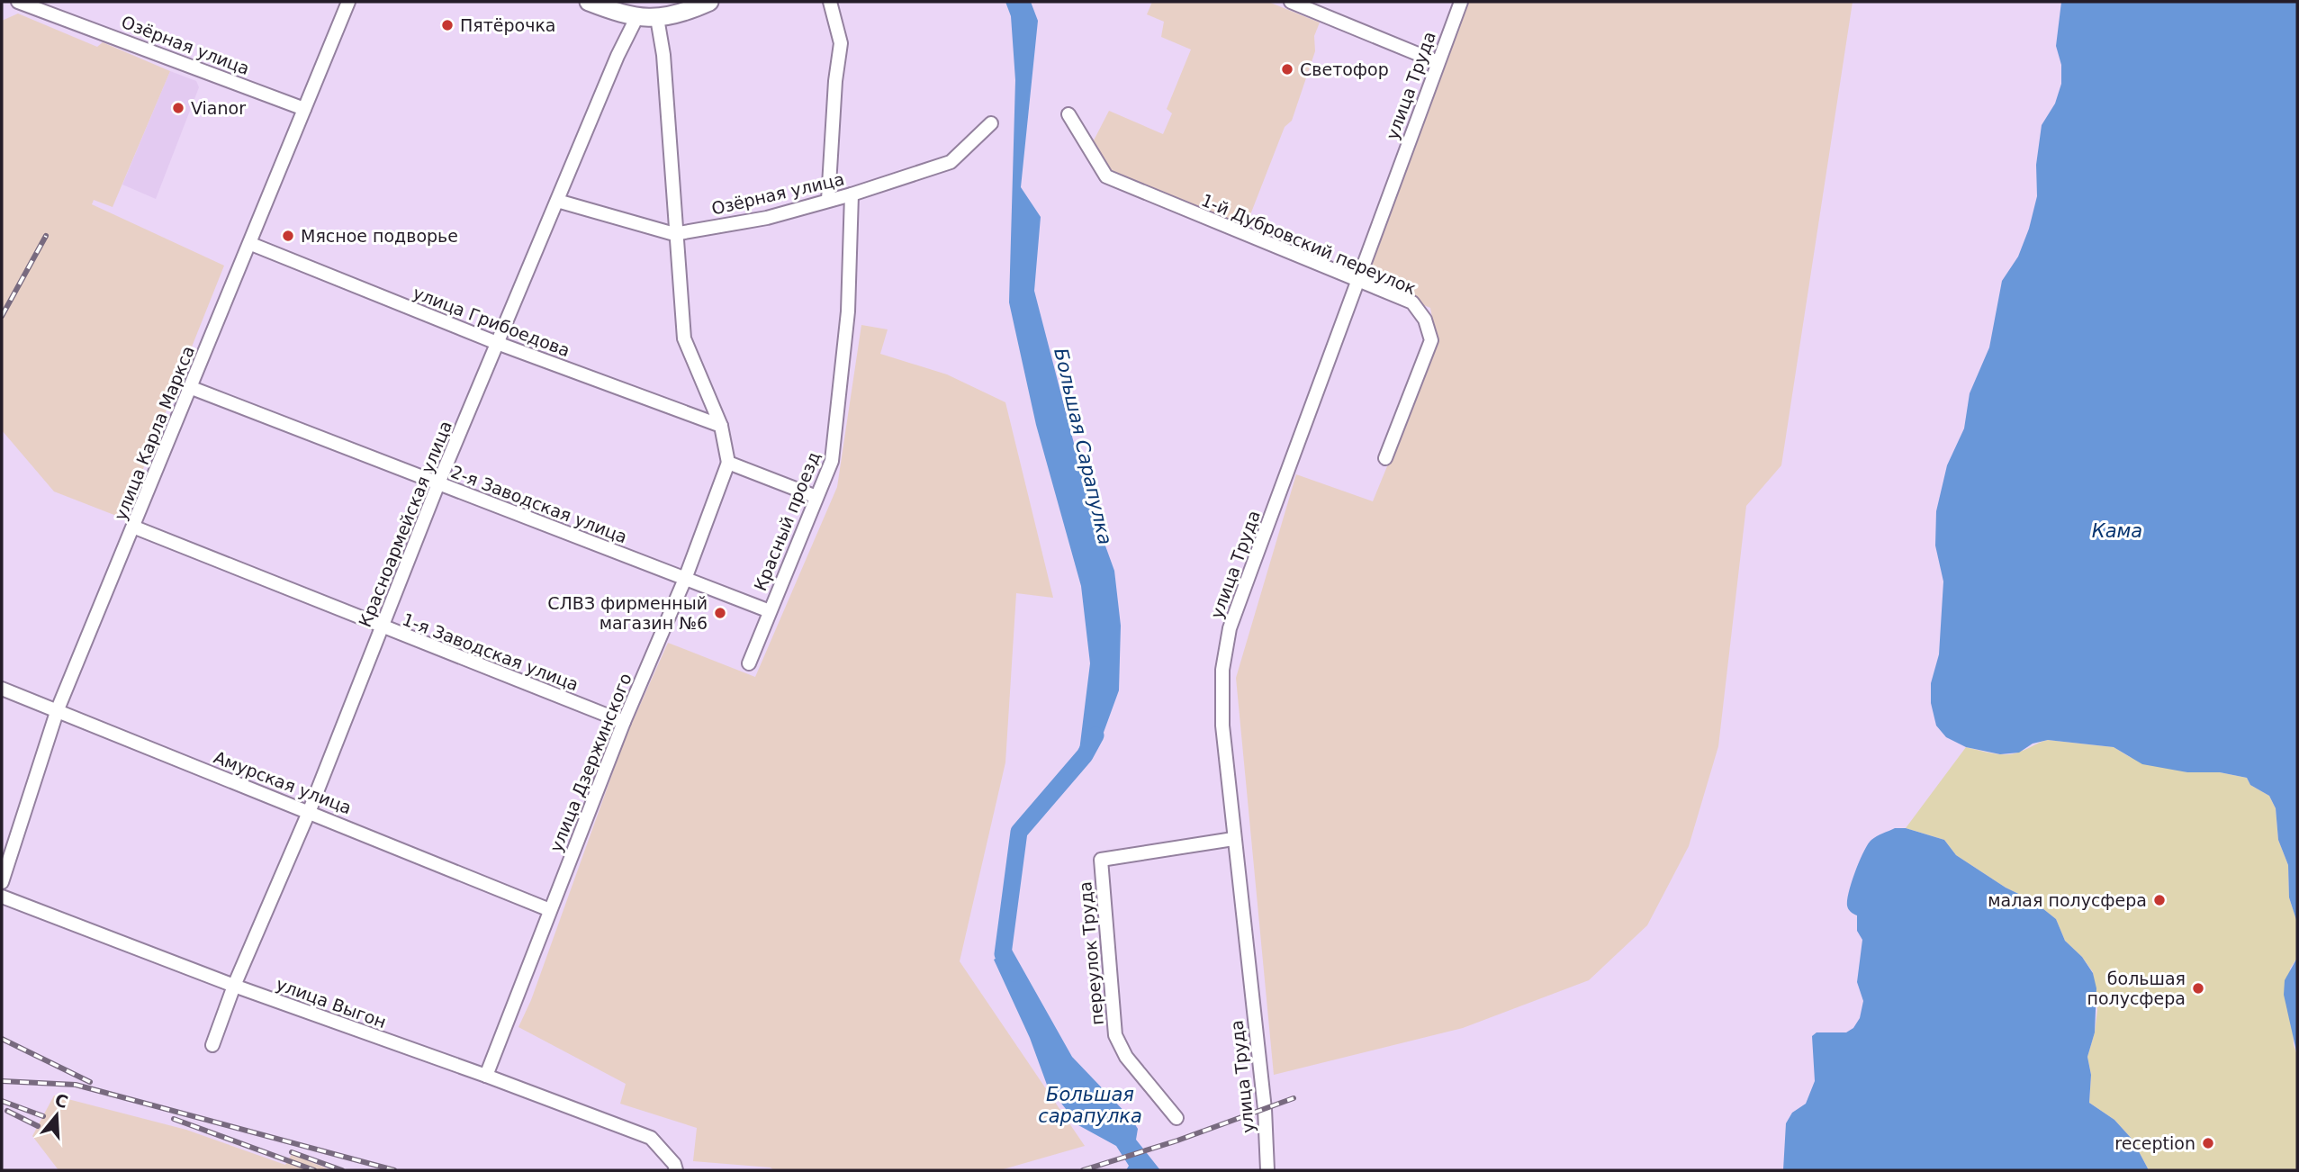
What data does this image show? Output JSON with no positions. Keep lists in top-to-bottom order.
{
  "streets": {
    "street": [
      "Озёрная улица",
      "улица Труда",
      "1-й Дубровский переулок",
      "улица Грибоедова",
      "улица Карла Маркса",
      "2-я Заводская улица",
      "Красный проезд",
      "Красноармейская улица",
      "1-я Заводская улица",
      "улица Дзержинского",
      "Амурская улица",
      "переулок Труда",
      "улица Выгон"
    ]
  },
  "crossings": [
    ["Озёрная улица", "улица Карла Маркса"],
    ["Озёрная улица", "Красный проезд"],
    ["Озёрная улица", "Красноармейская улица"],
    ["улица Труда", "1-й Дубровский переулок"],
    ["улица Труда", "переулок Труда"],
    ["улица Грибоедова", "улица Карла Маркса"],
    ["улица Грибоедова", "Красноармейская улица"],
    ["улица Карла Маркса", "2-я Заводская улица"],
    ["улица Карла Маркса", "1-я Заводская улица"],
    ["улица Карла Маркса", "Амурская улица"],
    ["2-я Заводская улица", "Красный проезд"],
    ["2-я Заводская улица", "Красноармейская улица"],
    ["2-я Заводская улица", "улица Дзержинского"],
    ["Красноармейская улица", "1-я Заводская улица"],
    ["Красноармейская улица", "Амурская улица"],
    ["Красноармейская улица", "улица Выгон"],
    ["1-я Заводская улица", "улица Дзержинского"],
    ["улица Дзержинского", "Амурская улица"],
    ["улица Дзержинского", "улица Выгон"]
  ],
  "water": ["Большая Сарапулка", "Кама", "Большая сарапулка"],
  "places": [
    "Пятёрочка",
    "Светофор",
    "Vianor",
    "Мясное подворье",
    "СЛВЗ фирменный магазин №6",
    "малая полусфера",
    "большая полусфера",
    "reception"
  ],
  "north": "top"
}
